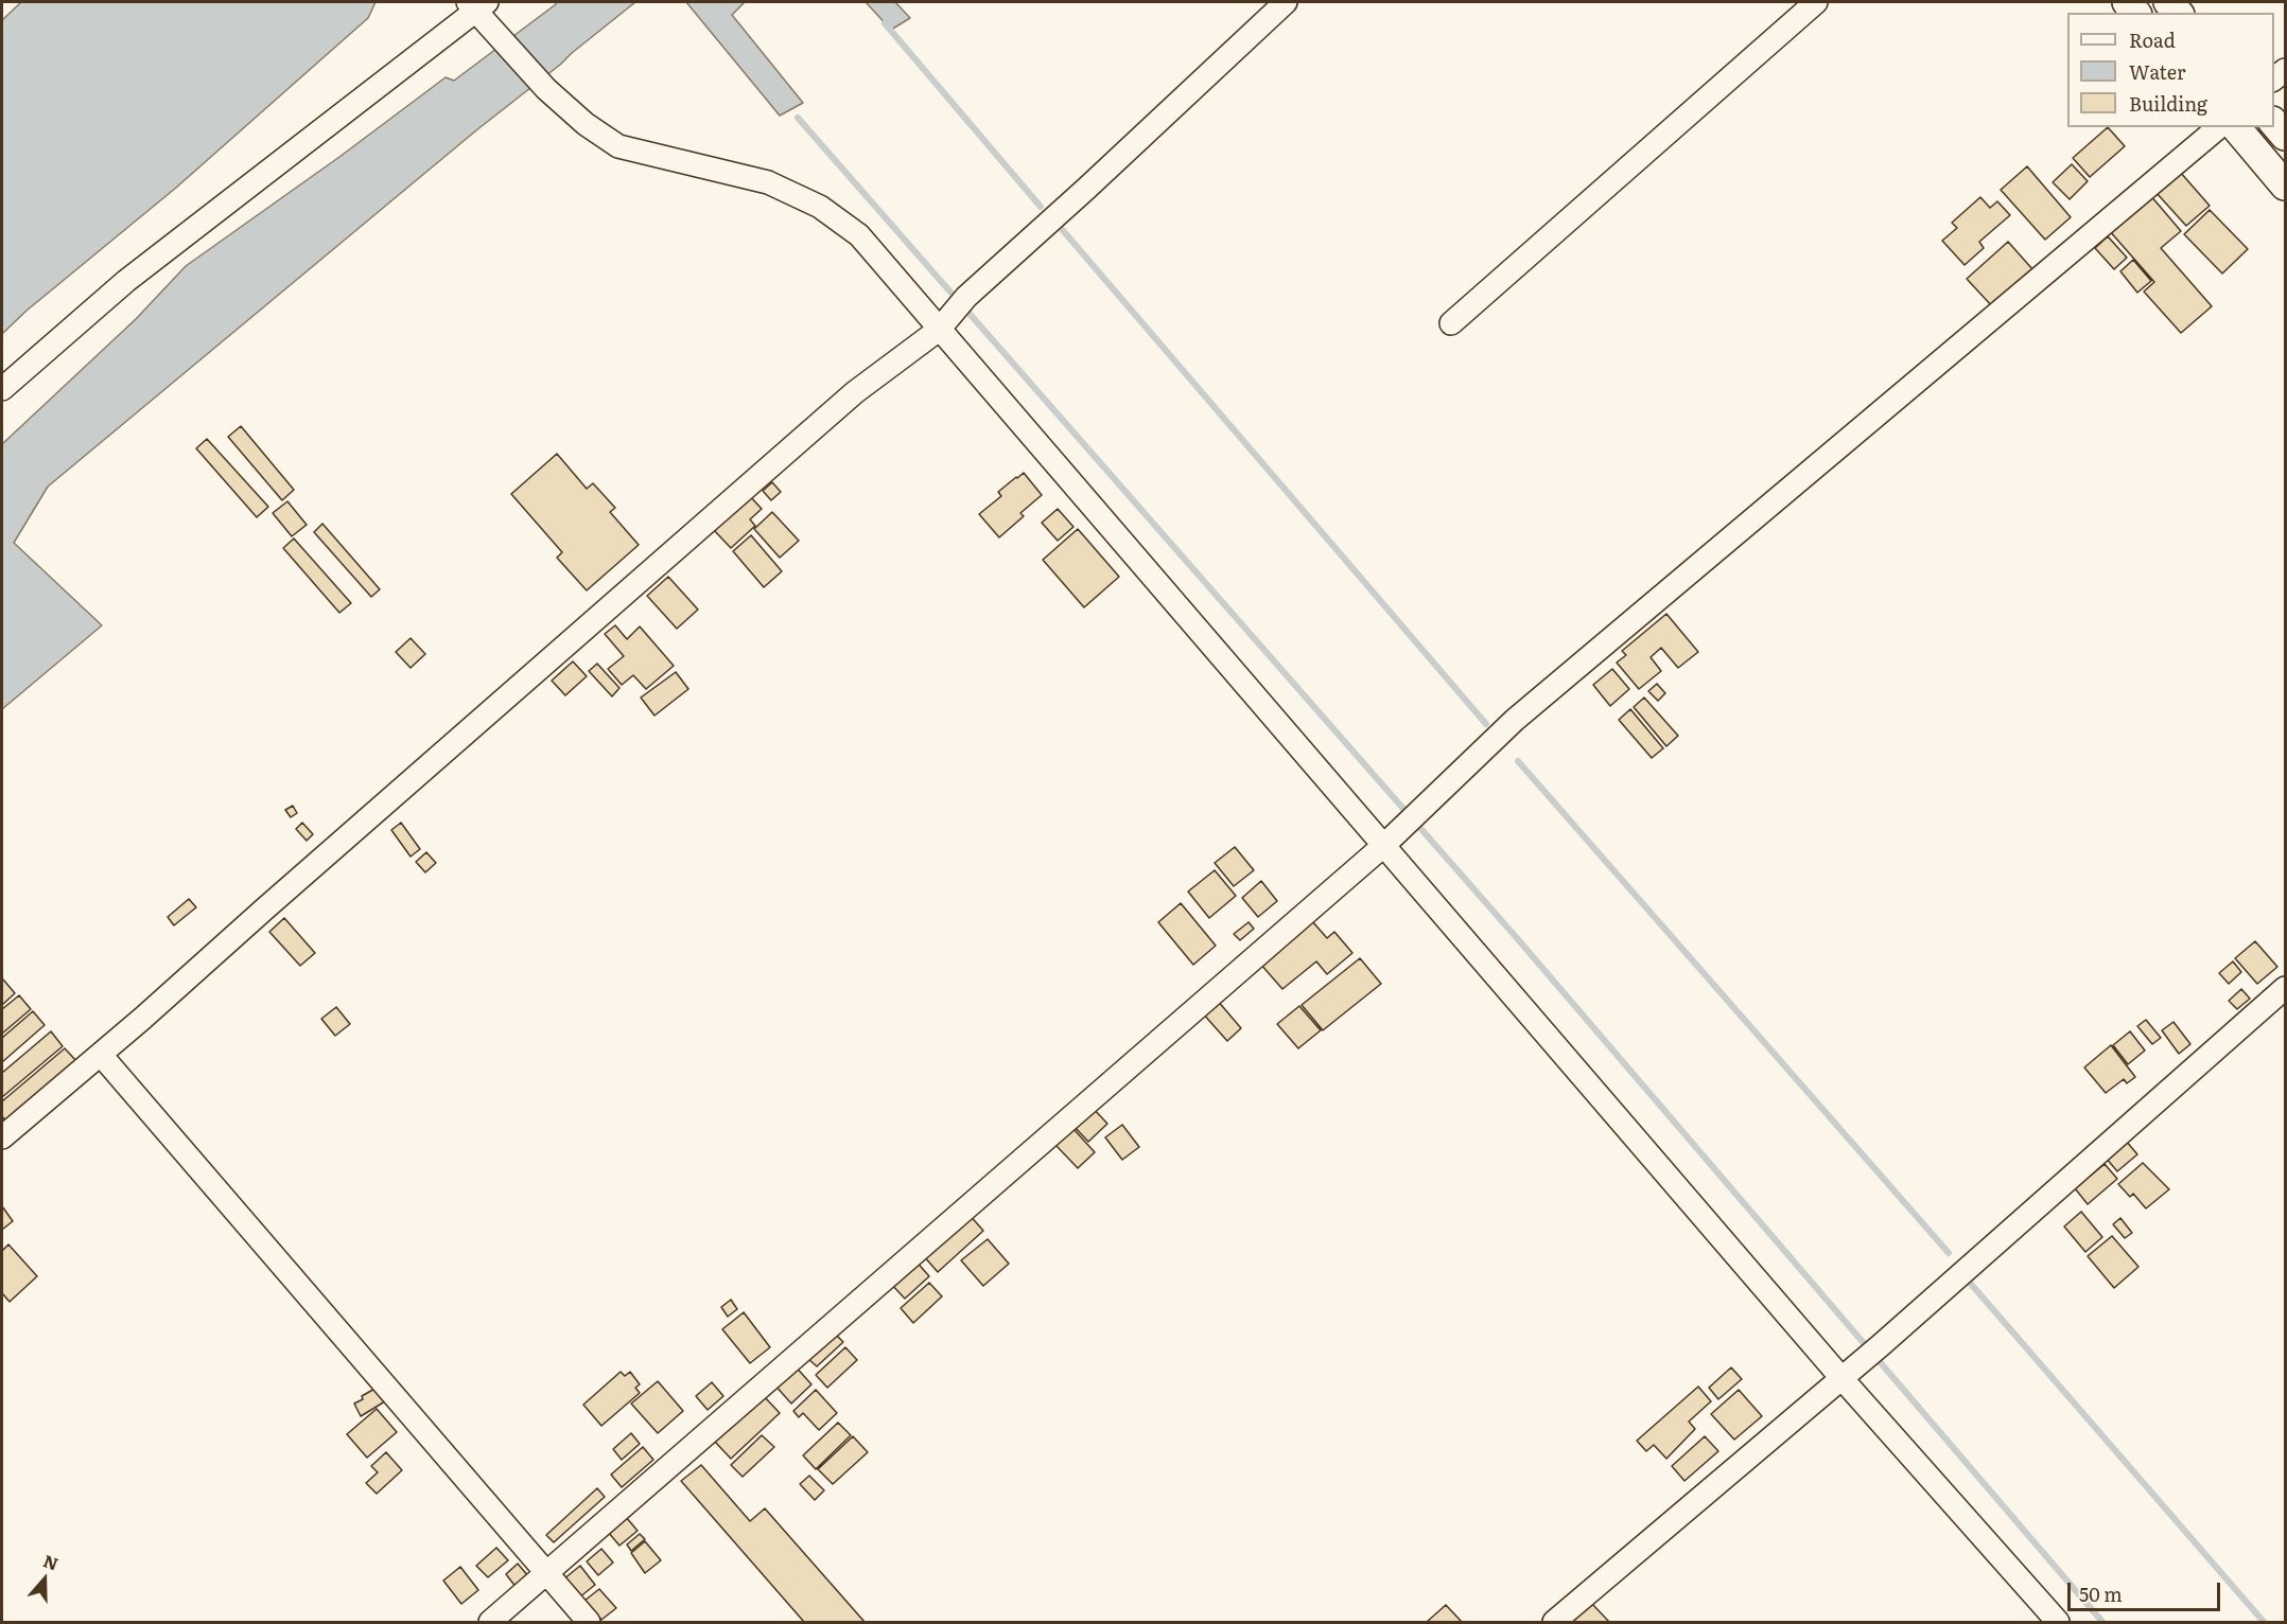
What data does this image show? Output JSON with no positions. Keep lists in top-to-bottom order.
{
  "legend": ["Road", "Water", "Building"],
  "scale_bar": "50 m",
  "north": "top"
}
